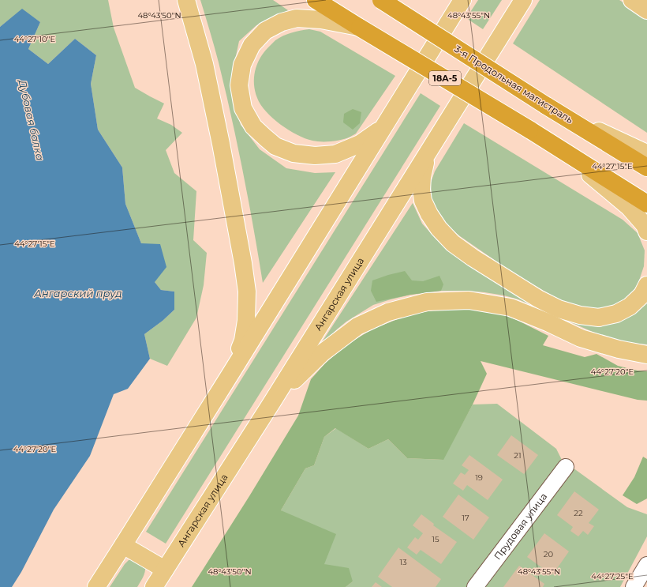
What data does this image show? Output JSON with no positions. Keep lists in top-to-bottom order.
{
  "streets": {
    "highway": ["18А-5", "3-я Продольная магистраль"],
    "main road": ["Ангарская улица"],
    "street": ["Прудовая улица"]
  },
  "water": ["Дубовая балка", "Ангарский пруд"],
  "house_numbers": [
    "21",
    "19",
    "22",
    "17",
    "15",
    "20",
    "13"
  ],
  "coordinates": [
    "48°43'50\"N",
    "48°43'55\"N",
    "44°27'10\"E",
    "44°27'15\"E",
    "44°27'20\"E",
    "44°27'25\"E"
  ]
}
